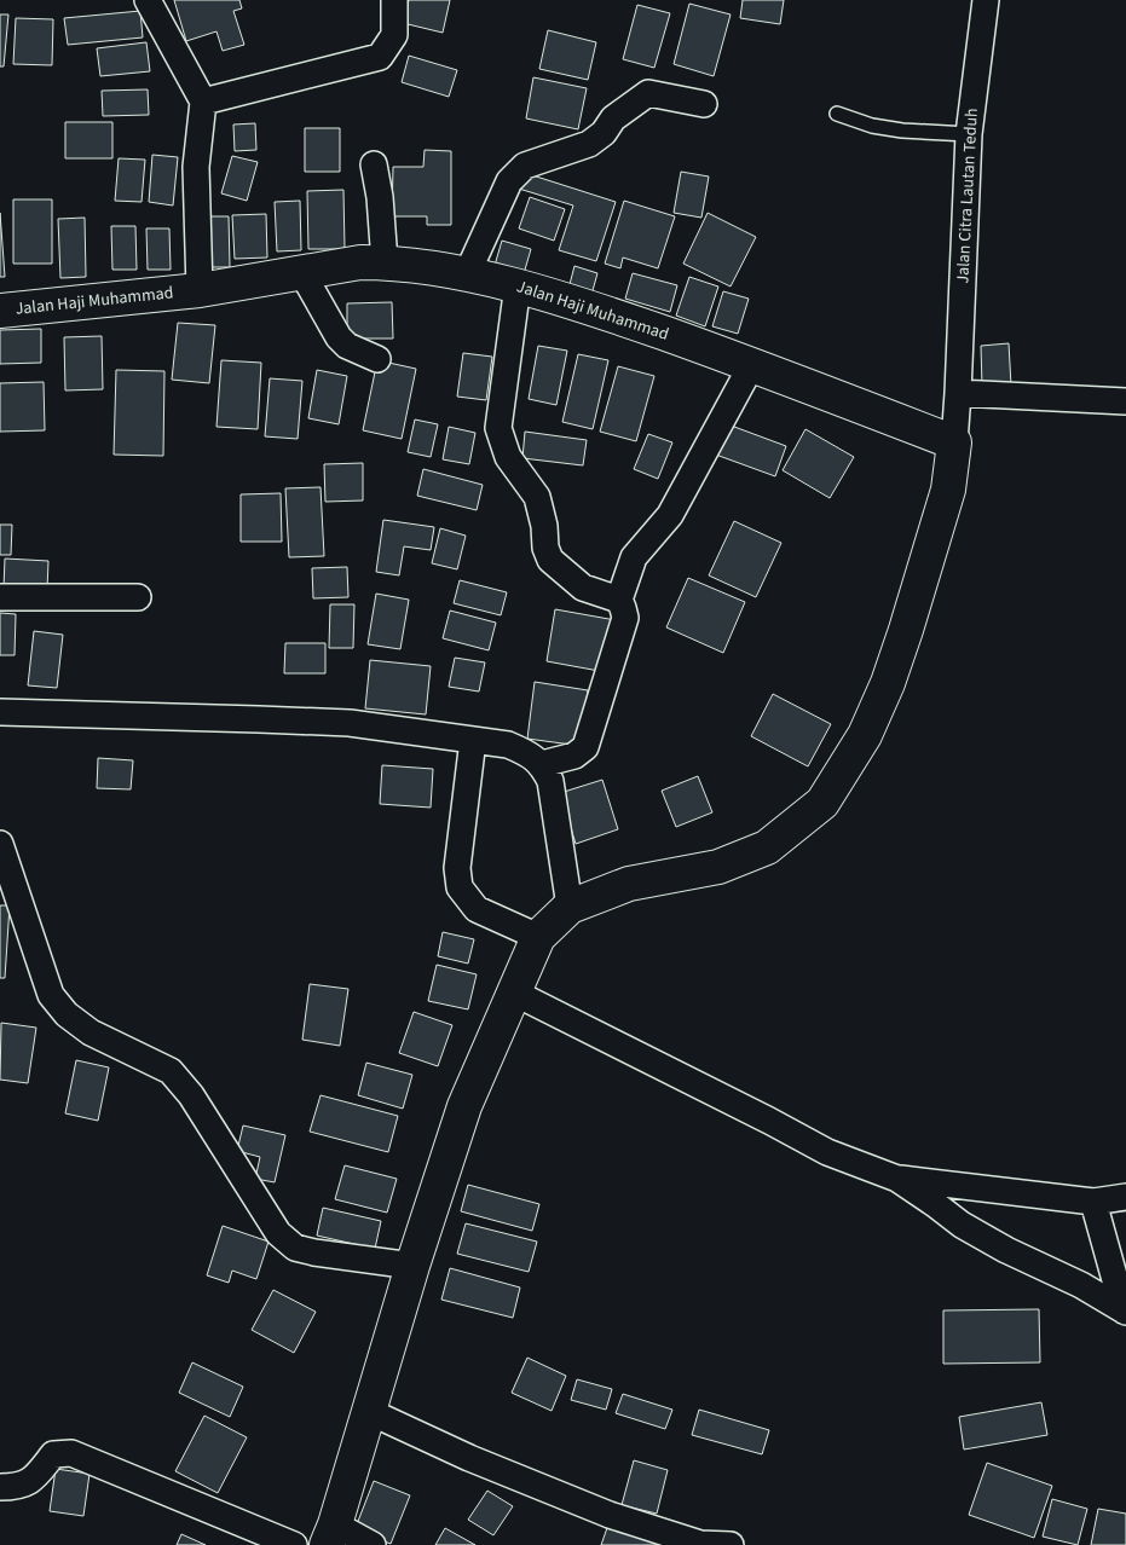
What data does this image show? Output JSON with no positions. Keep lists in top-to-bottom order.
{
  "streets": {
    "street": ["Jalan Citra Lautan Teduh", "Jalan Haji Muhammad"]
  }
}
